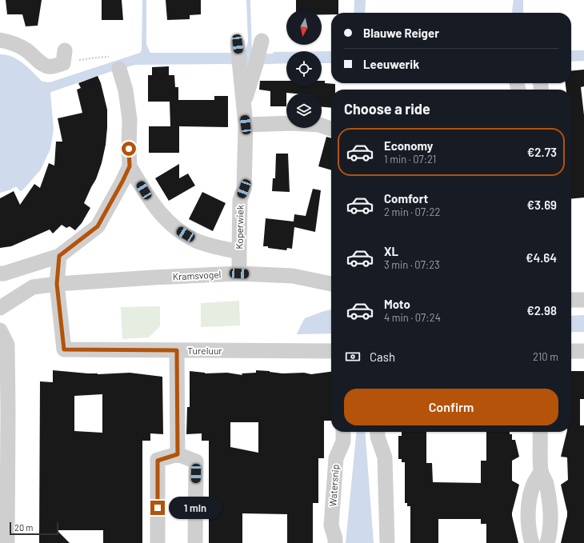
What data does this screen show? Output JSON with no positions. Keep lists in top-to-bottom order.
{
  "streets": {
    "street": [
      "Koperwiek",
      "Kramsvogel",
      "Tureluur",
      "Watersnip"
    ]
  },
  "crossings": [
    ["Koperwiek", "Kramsvogel"],
    ["Kramsvogel", "Tureluur"]
  ],
  "scale_bar": "20 m",
  "north": "bottom",
  "page": {
    "banner": ["Blauwe Reiger", "Leeuwerik"],
    "heading": "Choose a ride",
    "list": [
      {
        "name": "Economy",
        "note": "1 min · 07:21",
        "value": "€2.73"
      },
      {
        "name": "Comfort",
        "note": "2 min · 07:22",
        "value": "€3.69"
      },
      {
        "name": "XL",
        "note": "3 min · 07:23",
        "value": "€4.64"
      },
      {
        "name": "Moto",
        "note": "4 min · 07:24",
        "value": "€2.98"
      }
    ],
    "pay": ["Cash", "210 m"],
    "buttons": "Confirm",
    "bubble": "1 min",
    "scale": "20 m"
  }
}
